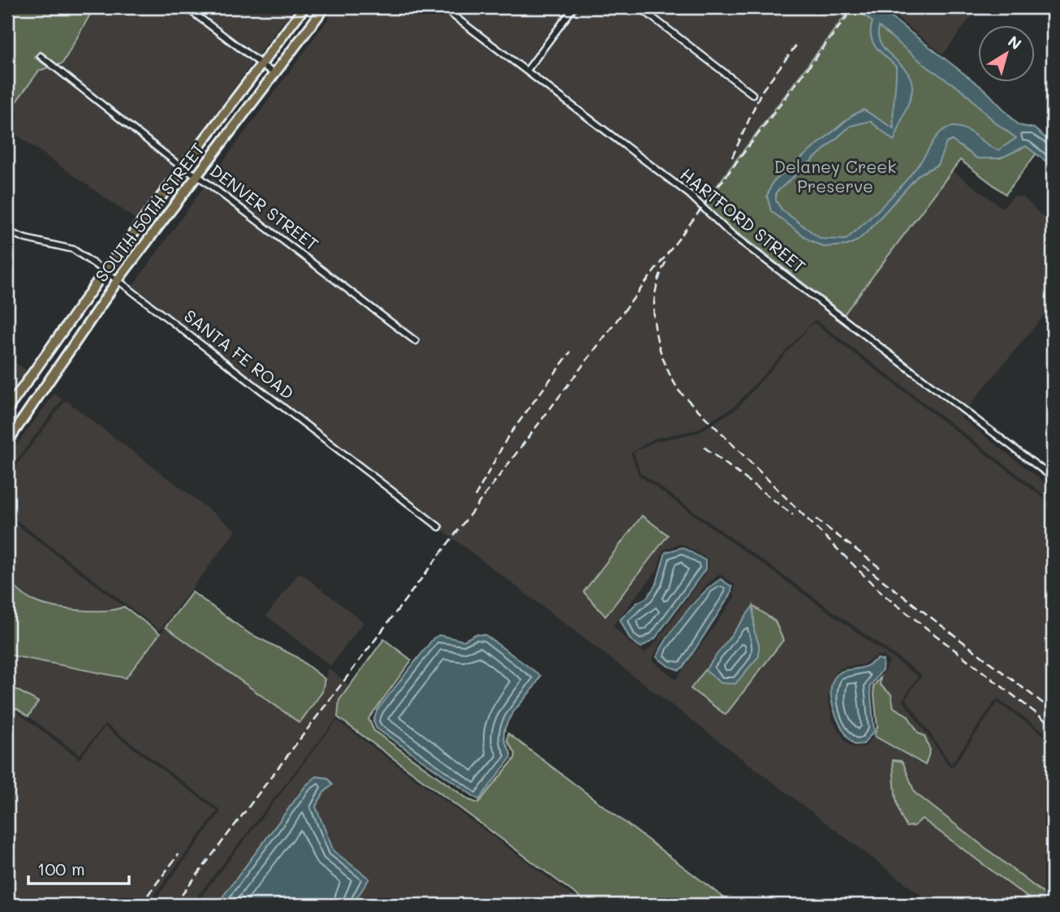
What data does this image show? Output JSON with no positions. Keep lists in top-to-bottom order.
{
  "streets": {
    "main road": ["SOUTH 50TH STREET"],
    "street": ["DENVER STREET", "HARTFORD STREET", "SANTA FE ROAD"]
  },
  "crossings": [
    ["DENVER STREET", "SOUTH 50TH STREET"],
    ["SOUTH 50TH STREET", "SANTA FE ROAD"]
  ],
  "parks": ["Delaney Creek Preserve"],
  "scale_bar": "100 m",
  "north": "top right"
}
